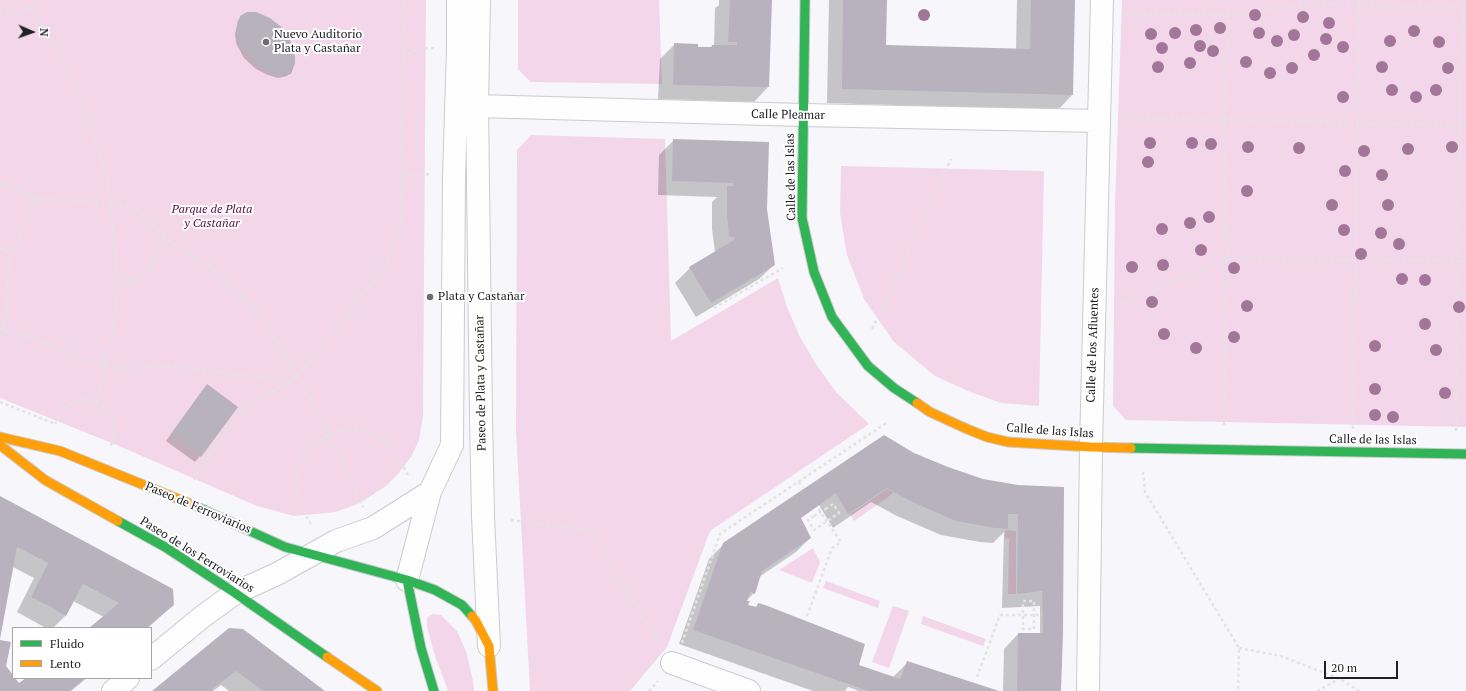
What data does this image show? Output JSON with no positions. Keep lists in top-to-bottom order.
{
  "streets": {
    "main road": ["Calle de las Islas", "Paseo de Ferroviarios", "Paseo de los Ferroviarios"],
    "street": ["Calle Pleamar", "Calle de los Afluentes", "Paseo de Plata y Castañar"]
  },
  "crossings": [
    ["Calle Pleamar", "Calle de las Islas"],
    ["Calle Pleamar", "Calle de los Afluentes"],
    ["Calle Pleamar", "Paseo de Plata y Castañar"],
    ["Calle de las Islas", "Calle de los Afluentes"]
  ],
  "parks": ["Parque de Plata y Castañar"],
  "places": ["Nuevo Auditorio Plata y Castañar", "Plata y Castañar"],
  "legend": ["Fluido", "Lento"],
  "scale_bar": "20 m",
  "north": "right"
}
